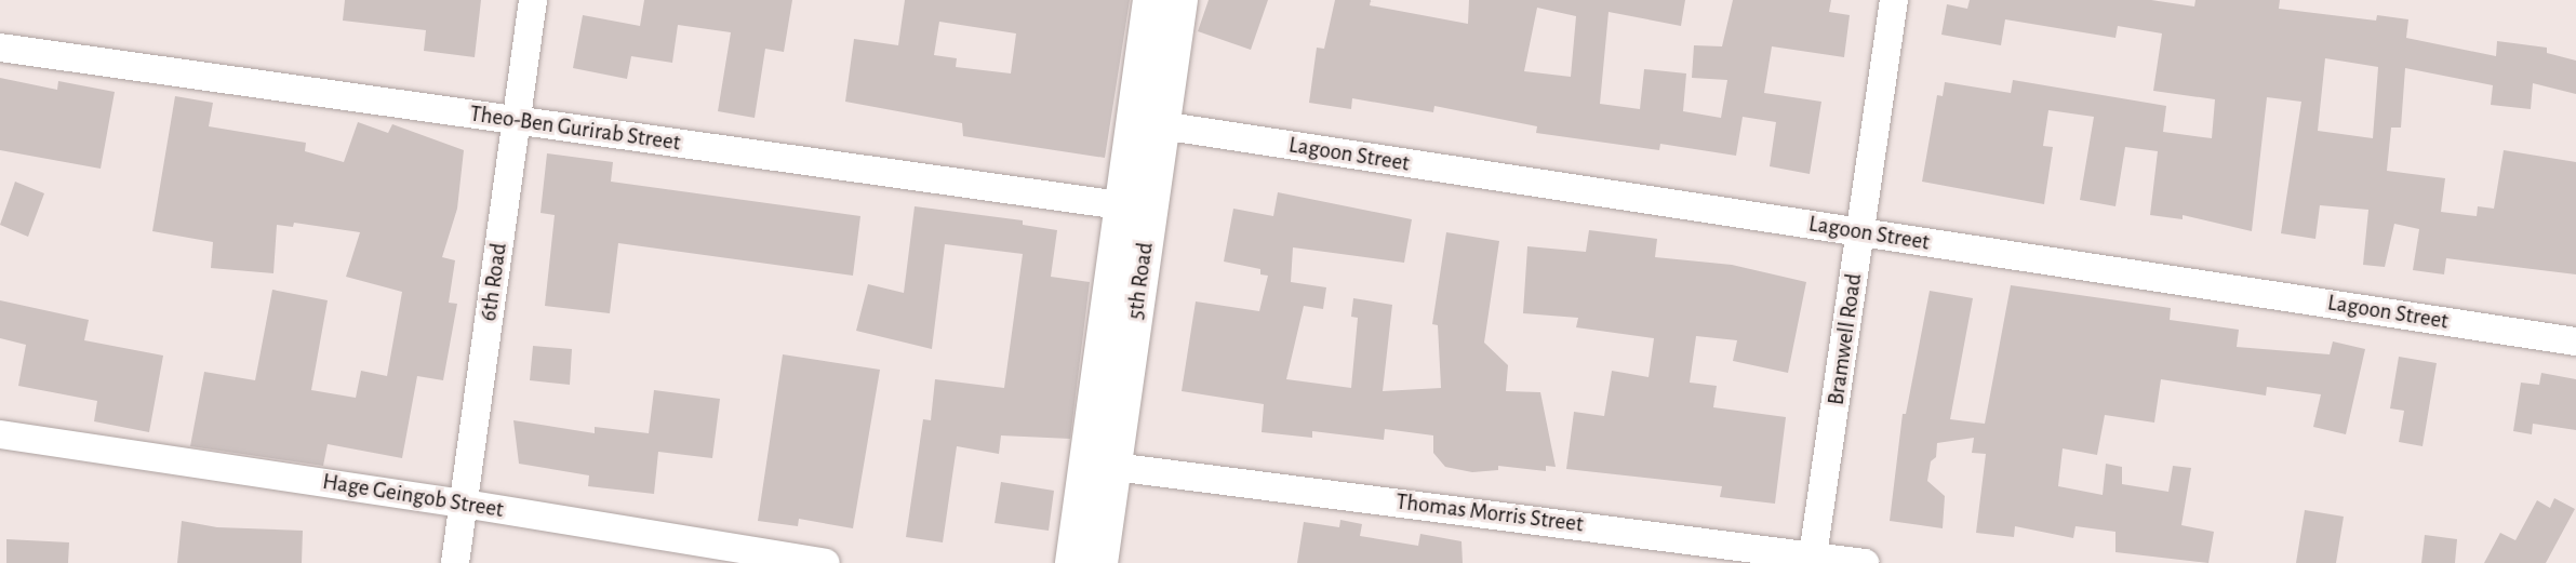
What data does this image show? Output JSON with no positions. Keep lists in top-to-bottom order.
{
  "streets": {
    "main road": ["5th Road"],
    "street": [
      "Theo-Ben Gurirab Street",
      "Lagoon Street",
      "6th Road",
      "Bramwell Road",
      "Hage Geingob Street",
      "Thomas Morris Street"
    ]
  },
  "crossings": [
    ["Theo-Ben Gurirab Street", "5th Road"],
    ["Theo-Ben Gurirab Street", "6th Road"],
    ["Lagoon Street", "5th Road"],
    ["Lagoon Street", "Bramwell Road"],
    ["5th Road", "Thomas Morris Street"],
    ["6th Road", "Hage Geingob Street"],
    ["Bramwell Road", "Thomas Morris Street"]
  ]
}
